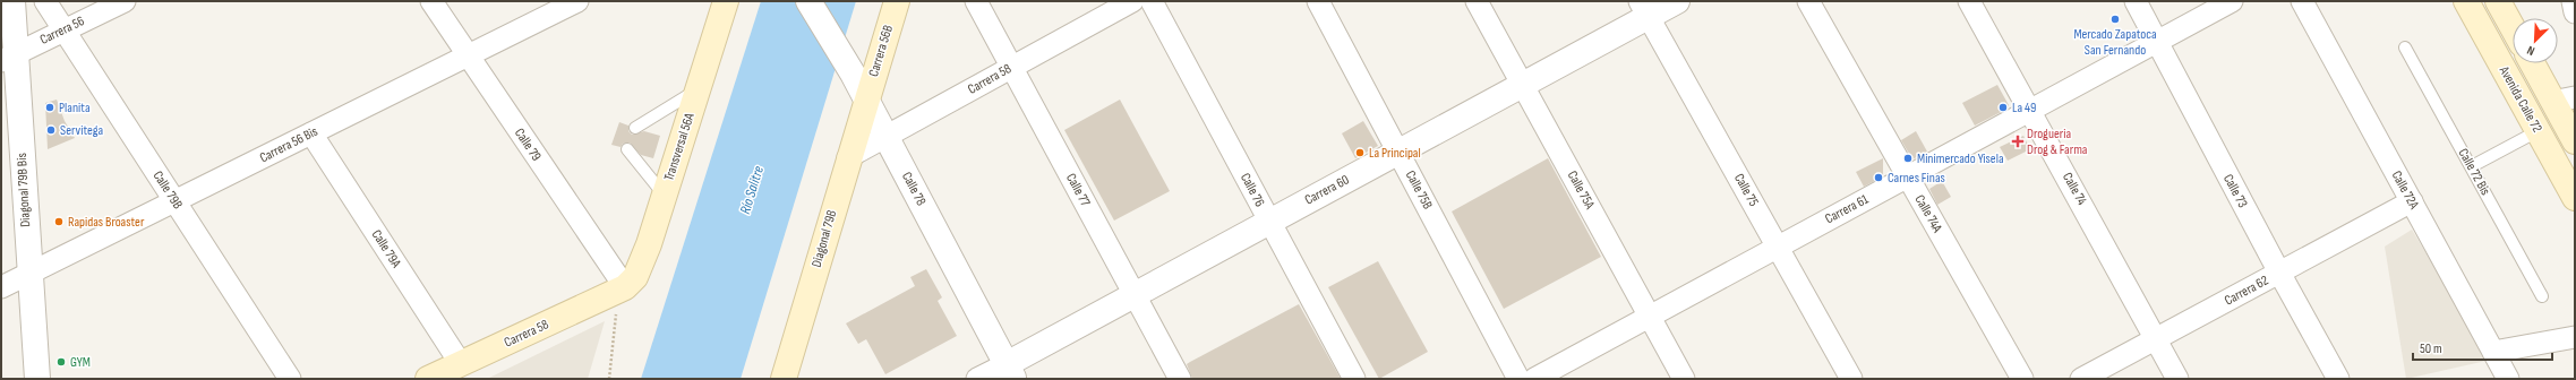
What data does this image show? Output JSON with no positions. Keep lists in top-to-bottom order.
{
  "streets": {
    "main road": [
      "Carrera 56B",
      "Carrera 58",
      "Avenida Calle 72",
      "Transversal 56A",
      "Diagonal 79B"
    ],
    "street": [
      "Carrera 56",
      "Carrera 56 Bis",
      "Calle 79",
      "Calle 78",
      "Calle 74",
      "Diagonal 79B Bis",
      "Calle 79B",
      "Calle 77",
      "Calle 76",
      "Carrera 60",
      "Calle 75B",
      "Calle 75A",
      "Calle 75",
      "Calle 72A",
      "Calle 73",
      "Carrera 61",
      "Calle 74A",
      "Calle 79A",
      "Carrera 62"
    ],
    "lane": ["Calle 72 Bis"]
  },
  "crossings": [
    ["Carrera 56", "Diagonal 79B Bis"],
    ["Carrera 56", "Calle 79B"],
    ["Carrera 56B", "Calle 78"],
    ["Carrera 56B", "Diagonal 79B"],
    ["Carrera 58", "Calle 79"],
    ["Carrera 58", "Transversal 56A"],
    ["Carrera 58", "Calle 78"],
    ["Carrera 58", "Calle 77"],
    ["Carrera 58", "Diagonal 79B"],
    ["Carrera 58", "Calle 79A"],
    ["Carrera 56 Bis", "Calle 79"],
    ["Carrera 56 Bis", "Diagonal 79B Bis"],
    ["Carrera 56 Bis", "Calle 79B"],
    ["Carrera 56 Bis", "Calle 79A"],
    ["Calle 79", "Transversal 56A"],
    ["Calle 78", "Carrera 60"],
    ["Calle 78", "Diagonal 79B"],
    ["Calle 74", "Carrera 61"],
    ["Calle 74", "Carrera 62"],
    ["Calle 77", "Carrera 60"],
    ["Calle 76", "Carrera 60"],
    ["Carrera 60", "Calle 75B"],
    ["Carrera 60", "Calle 75A"],
    ["Carrera 60", "Calle 75"],
    ["Calle 75A", "Carrera 61"],
    ["Calle 75", "Carrera 61"],
    ["Calle 72A", "Carrera 62"],
    ["Calle 73", "Carrera 61"],
    ["Calle 73", "Carrera 62"],
    ["Carrera 61", "Calle 74A"]
  ],
  "water": ["Río Salitre"],
  "places": {
    "other": [
      "Mercado Zapatoca San Fernando",
      "Planita",
      "La 49",
      "Servitega",
      "La Principal",
      "Minimercado Yisela",
      "Carnes Finas",
      "Rapidas Broaster",
      "GYM"
    ],
    "health": ["Drogueria Drog & Farma"]
  },
  "scale_bar": "50 m",
  "north": "bottom left"
}
